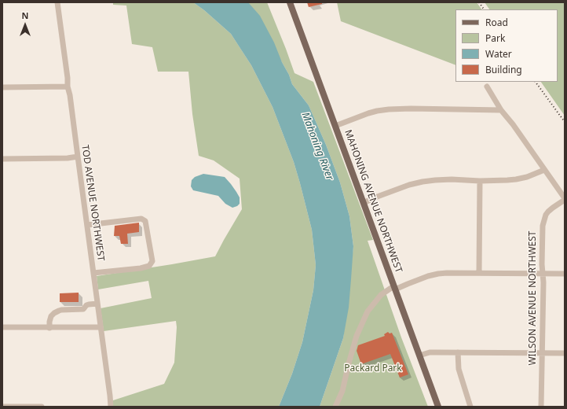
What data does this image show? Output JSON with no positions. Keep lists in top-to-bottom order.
{
  "streets": {
    "main road": ["MAHONING AVENUE NORTHWEST"],
    "street": ["TOD AVENUE NORTHWEST", "WILSON AVENUE NORTHWEST"]
  },
  "water": ["Mahoning River"],
  "parks": ["Packard Park"],
  "legend": [
    "Road",
    "Park",
    "Water",
    "Building"
  ],
  "north": "top"
}
